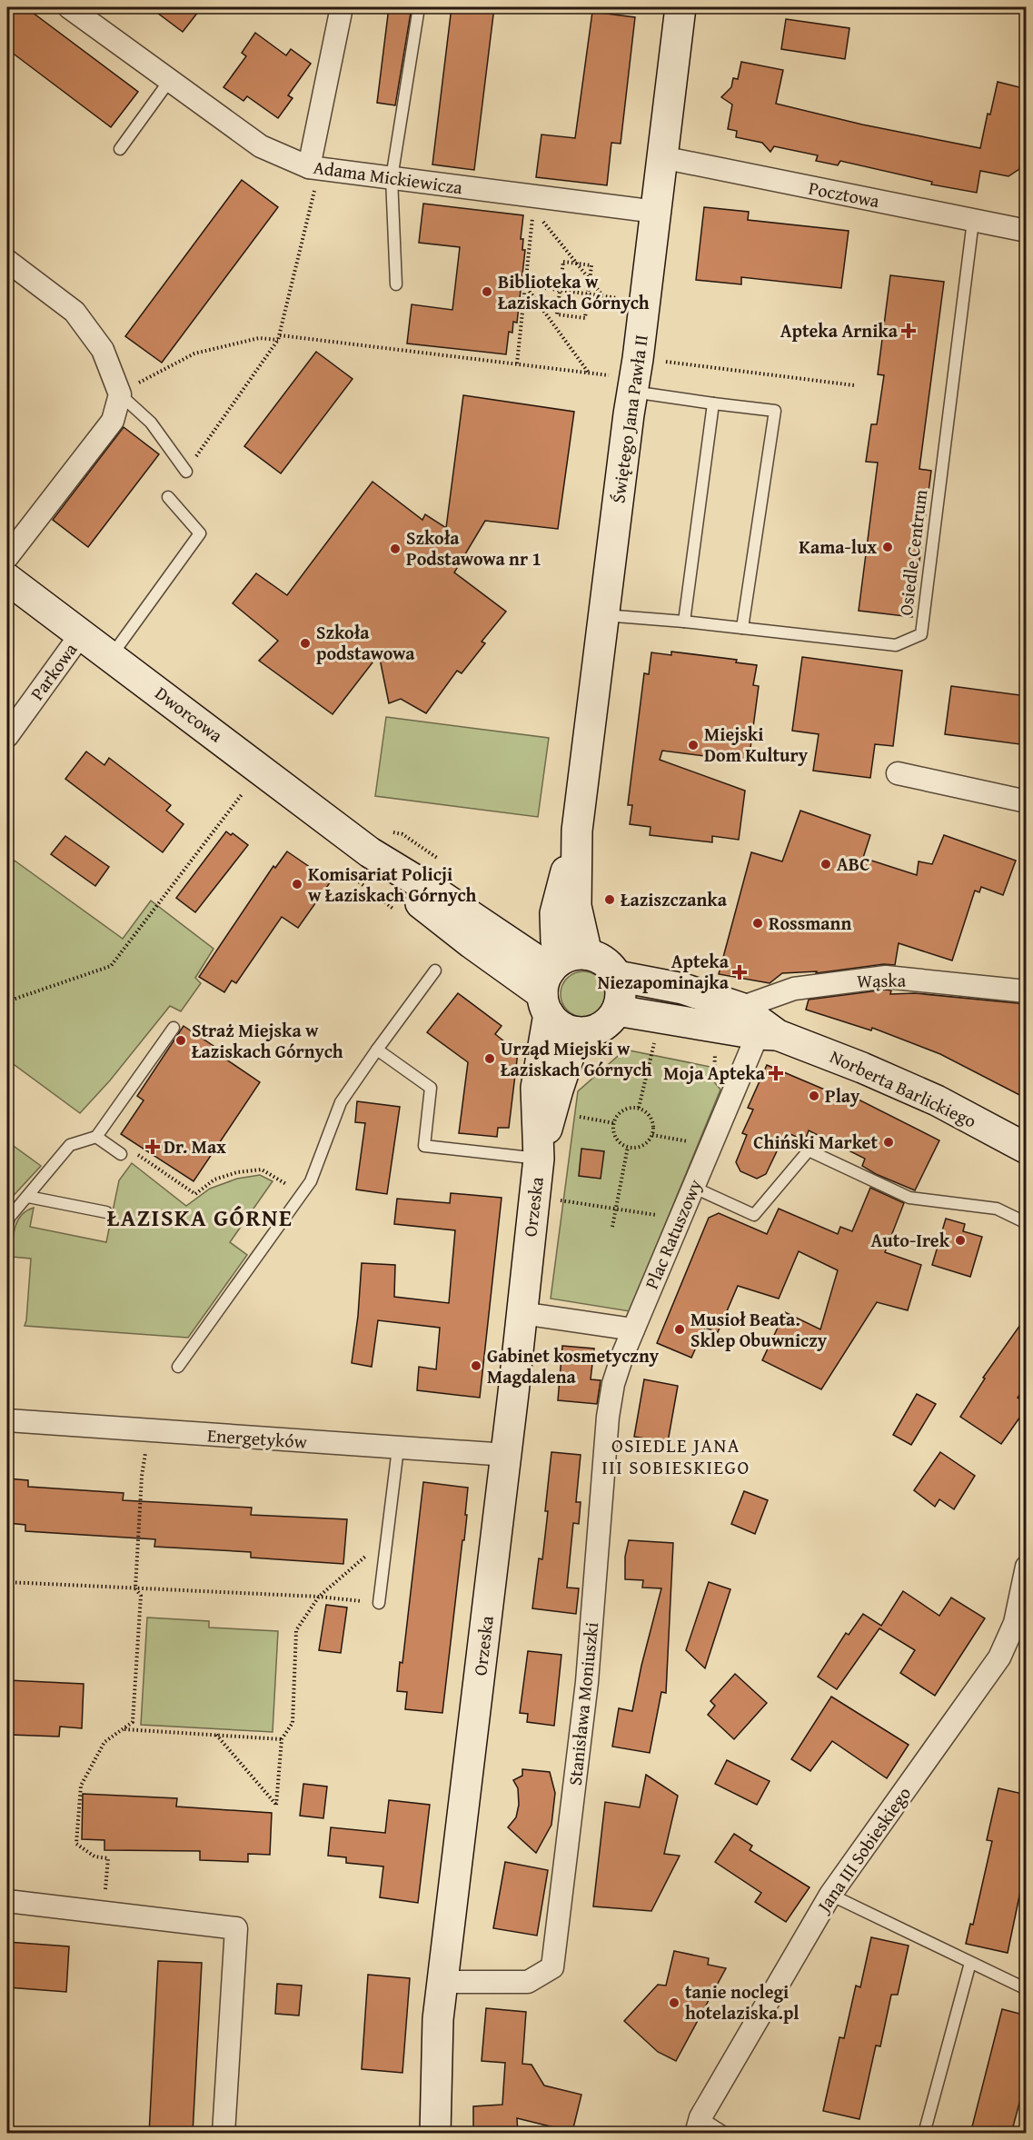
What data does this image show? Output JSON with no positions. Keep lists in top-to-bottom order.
{
  "streets": {
    "street": [
      "Adama Mickiewicza",
      "Pocztowa",
      "Świętego Jana Pawła II",
      "Parkowa",
      "Dworcowa",
      "Wąska",
      "Norberta Barlickiego",
      "Orzeska",
      "Plac Ratuszowy",
      "Energetyków",
      "Stanisława Moniuszki",
      "Jana III Sobieskiego"
    ],
    "lane": ["Osiedle Centrum"]
  },
  "crossings": [
    ["Adama Mickiewicza", "Świętego Jana Pawła II"],
    ["Pocztowa", "Świętego Jana Pawła II"],
    ["Pocztowa", "Osiedle Centrum"],
    ["Świętego Jana Pawła II", "Osiedle Centrum"],
    ["Świętego Jana Pawła II", "Dworcowa"],
    ["Świętego Jana Pawła II", "Norberta Barlickiego"],
    ["Świętego Jana Pawła II", "Orzeska"],
    ["Parkowa", "Dworcowa"],
    ["Dworcowa", "Norberta Barlickiego"],
    ["Dworcowa", "Orzeska"],
    ["Wąska", "Norberta Barlickiego"],
    ["Norberta Barlickiego", "Orzeska"],
    ["Norberta Barlickiego", "Plac Ratuszowy"],
    ["Orzeska", "Energetyków"],
    ["Orzeska", "Stanisława Moniuszki"],
    ["Plac Ratuszowy", "Stanisława Moniuszki"]
  ],
  "districts": ["ŁAZISKA GÓRNE", "OSIEDLE JANA III SOBIESKIEGO"],
  "places": {
    "other": [
      "Biblioteka w Łaziskach Górnych",
      "Kama-lux",
      "Szkoła Podstawowa nr 1",
      "Szkoła podstawowa",
      "Miejski Dom Kultury",
      "ABC",
      "Komisariat Policji w Łaziskach Górnych",
      "Łaziszczanka",
      "Rossmann",
      "Straż Miejska w Łaziskach Górnych",
      "Urząd Miejski w Łaziskach Górnych",
      "Play",
      "Chiński Market",
      "Auto-Irek",
      "Musioł Beata. Sklep Obuwniczy",
      "Gabinet kosmetyczny Magdalena",
      "tanie noclegi hotelaziska.pl"
    ],
    "health": [
      "Apteka Arnika",
      "Apteka Niezapominajka",
      "Moja Apteka",
      "Dr. Max"
    ]
  }
}
